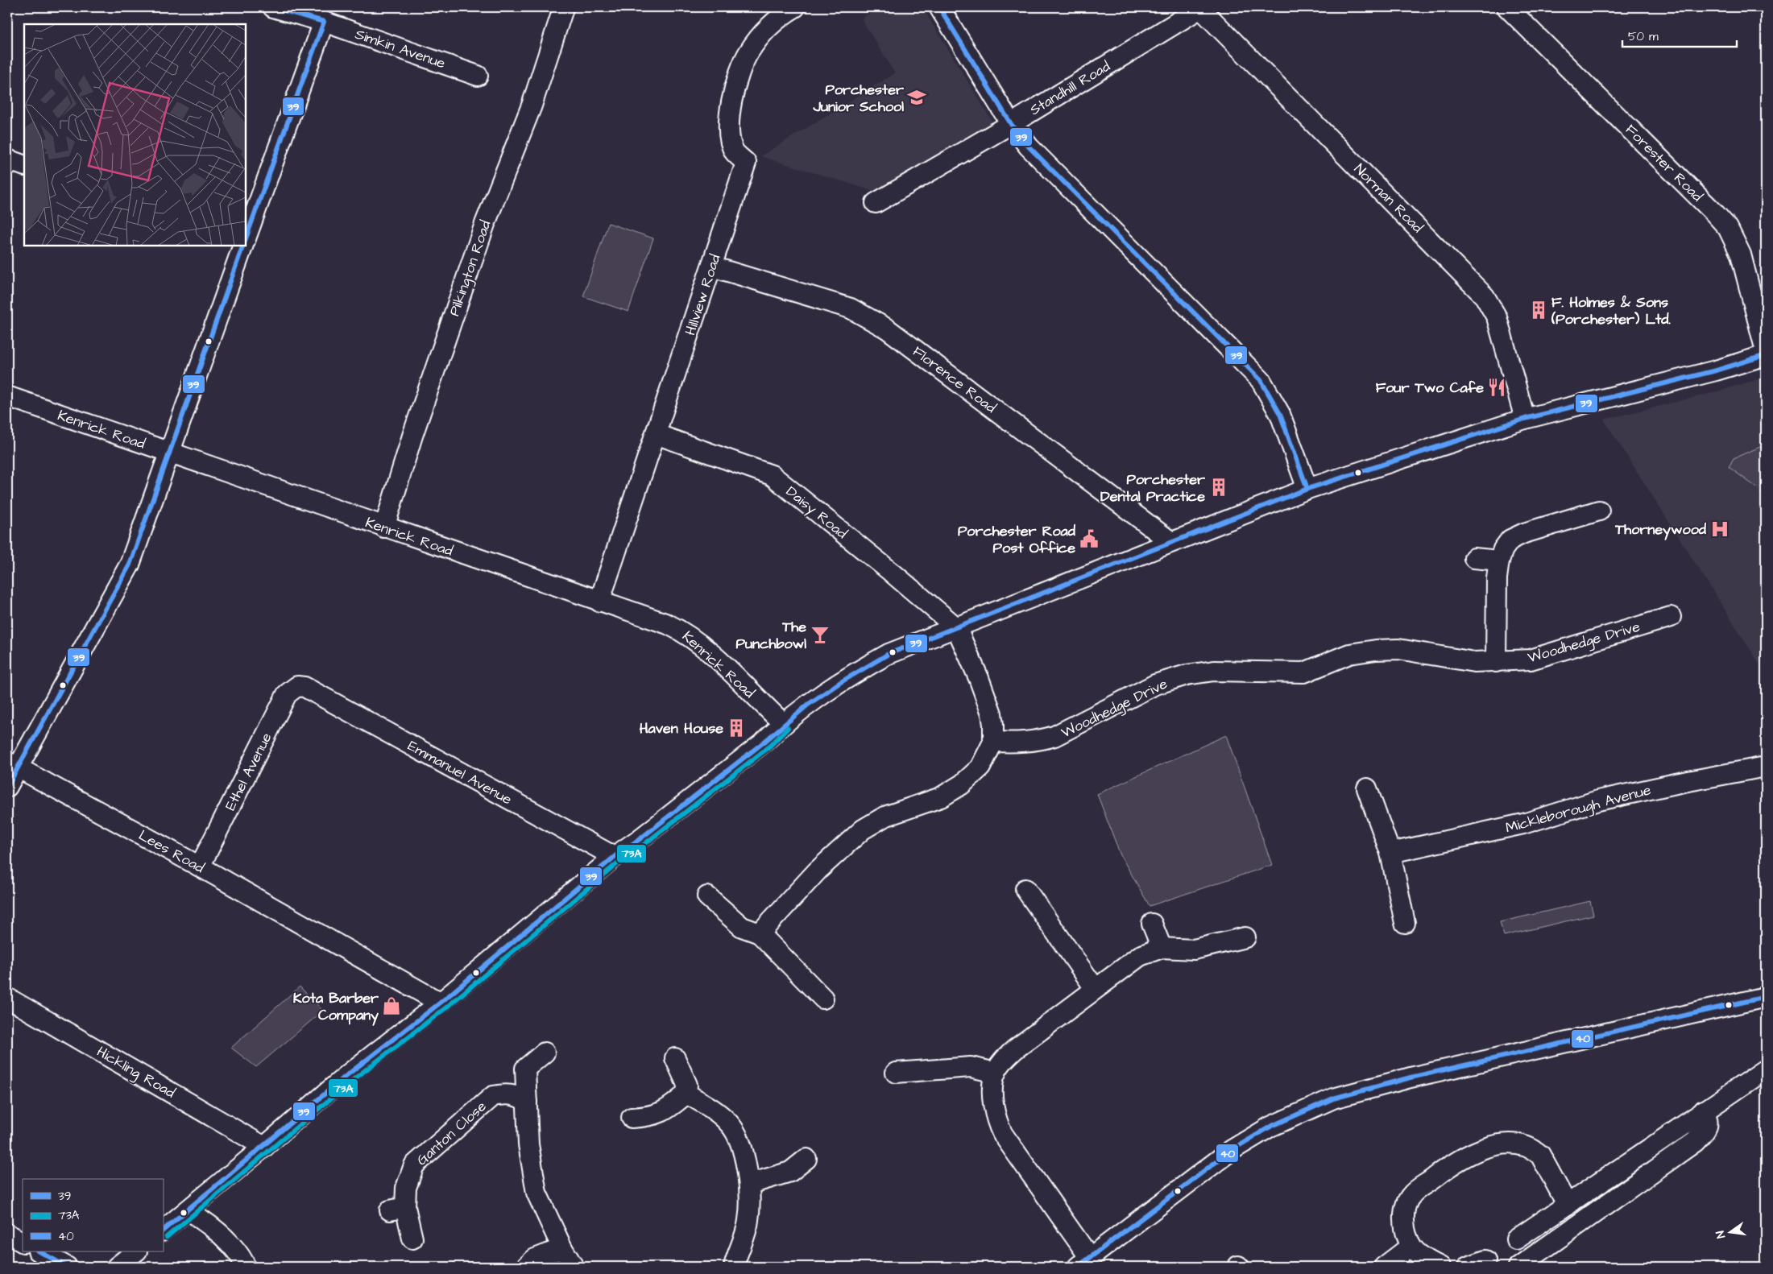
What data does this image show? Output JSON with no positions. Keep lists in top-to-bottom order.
{
  "streets": {
    "street": [
      "Simkin Avenue",
      "Standhill Road",
      "Forester Road",
      "Norman Road",
      "Pilkington Road",
      "Hillview Road",
      "Florence Road",
      "Kenrick Road",
      "Daisy Road",
      "Woodhedge Drive",
      "Ethel Avenue",
      "Emmanuel Avenue",
      "Mickleborough Avenue",
      "Lees Road",
      "Hickling Road",
      "Ganton Close"
    ]
  },
  "crossings": [
    ["Standhill Road", "Norman Road"],
    ["Pilkington Road", "Kenrick Road"],
    ["Hillview Road", "Florence Road"],
    ["Hillview Road", "Kenrick Road"],
    ["Hillview Road", "Daisy Road"],
    ["Ethel Avenue", "Emmanuel Avenue"],
    ["Ethel Avenue", "Lees Road"]
  ],
  "places": {
    "school or university": ["Porchester Junior School"],
    "building": ["F. Holmes & Sons (Porchester) Ltd.", "Porchester Dental Practice", "Haven House"],
    "restaurant": ["Four Two Cafe"],
    "hospital": ["Thorneywood"],
    "public building": ["Porchester Road Post Office"],
    "bar": ["The Punchbowl"],
    "shop": ["Kota Barber Company"]
  },
  "lines": ["transit line 39", "transit line 73A", "transit line 40"],
  "legend": ["39", "73A", "40"],
  "scale_bar": "50 m",
  "north": "left"
}
